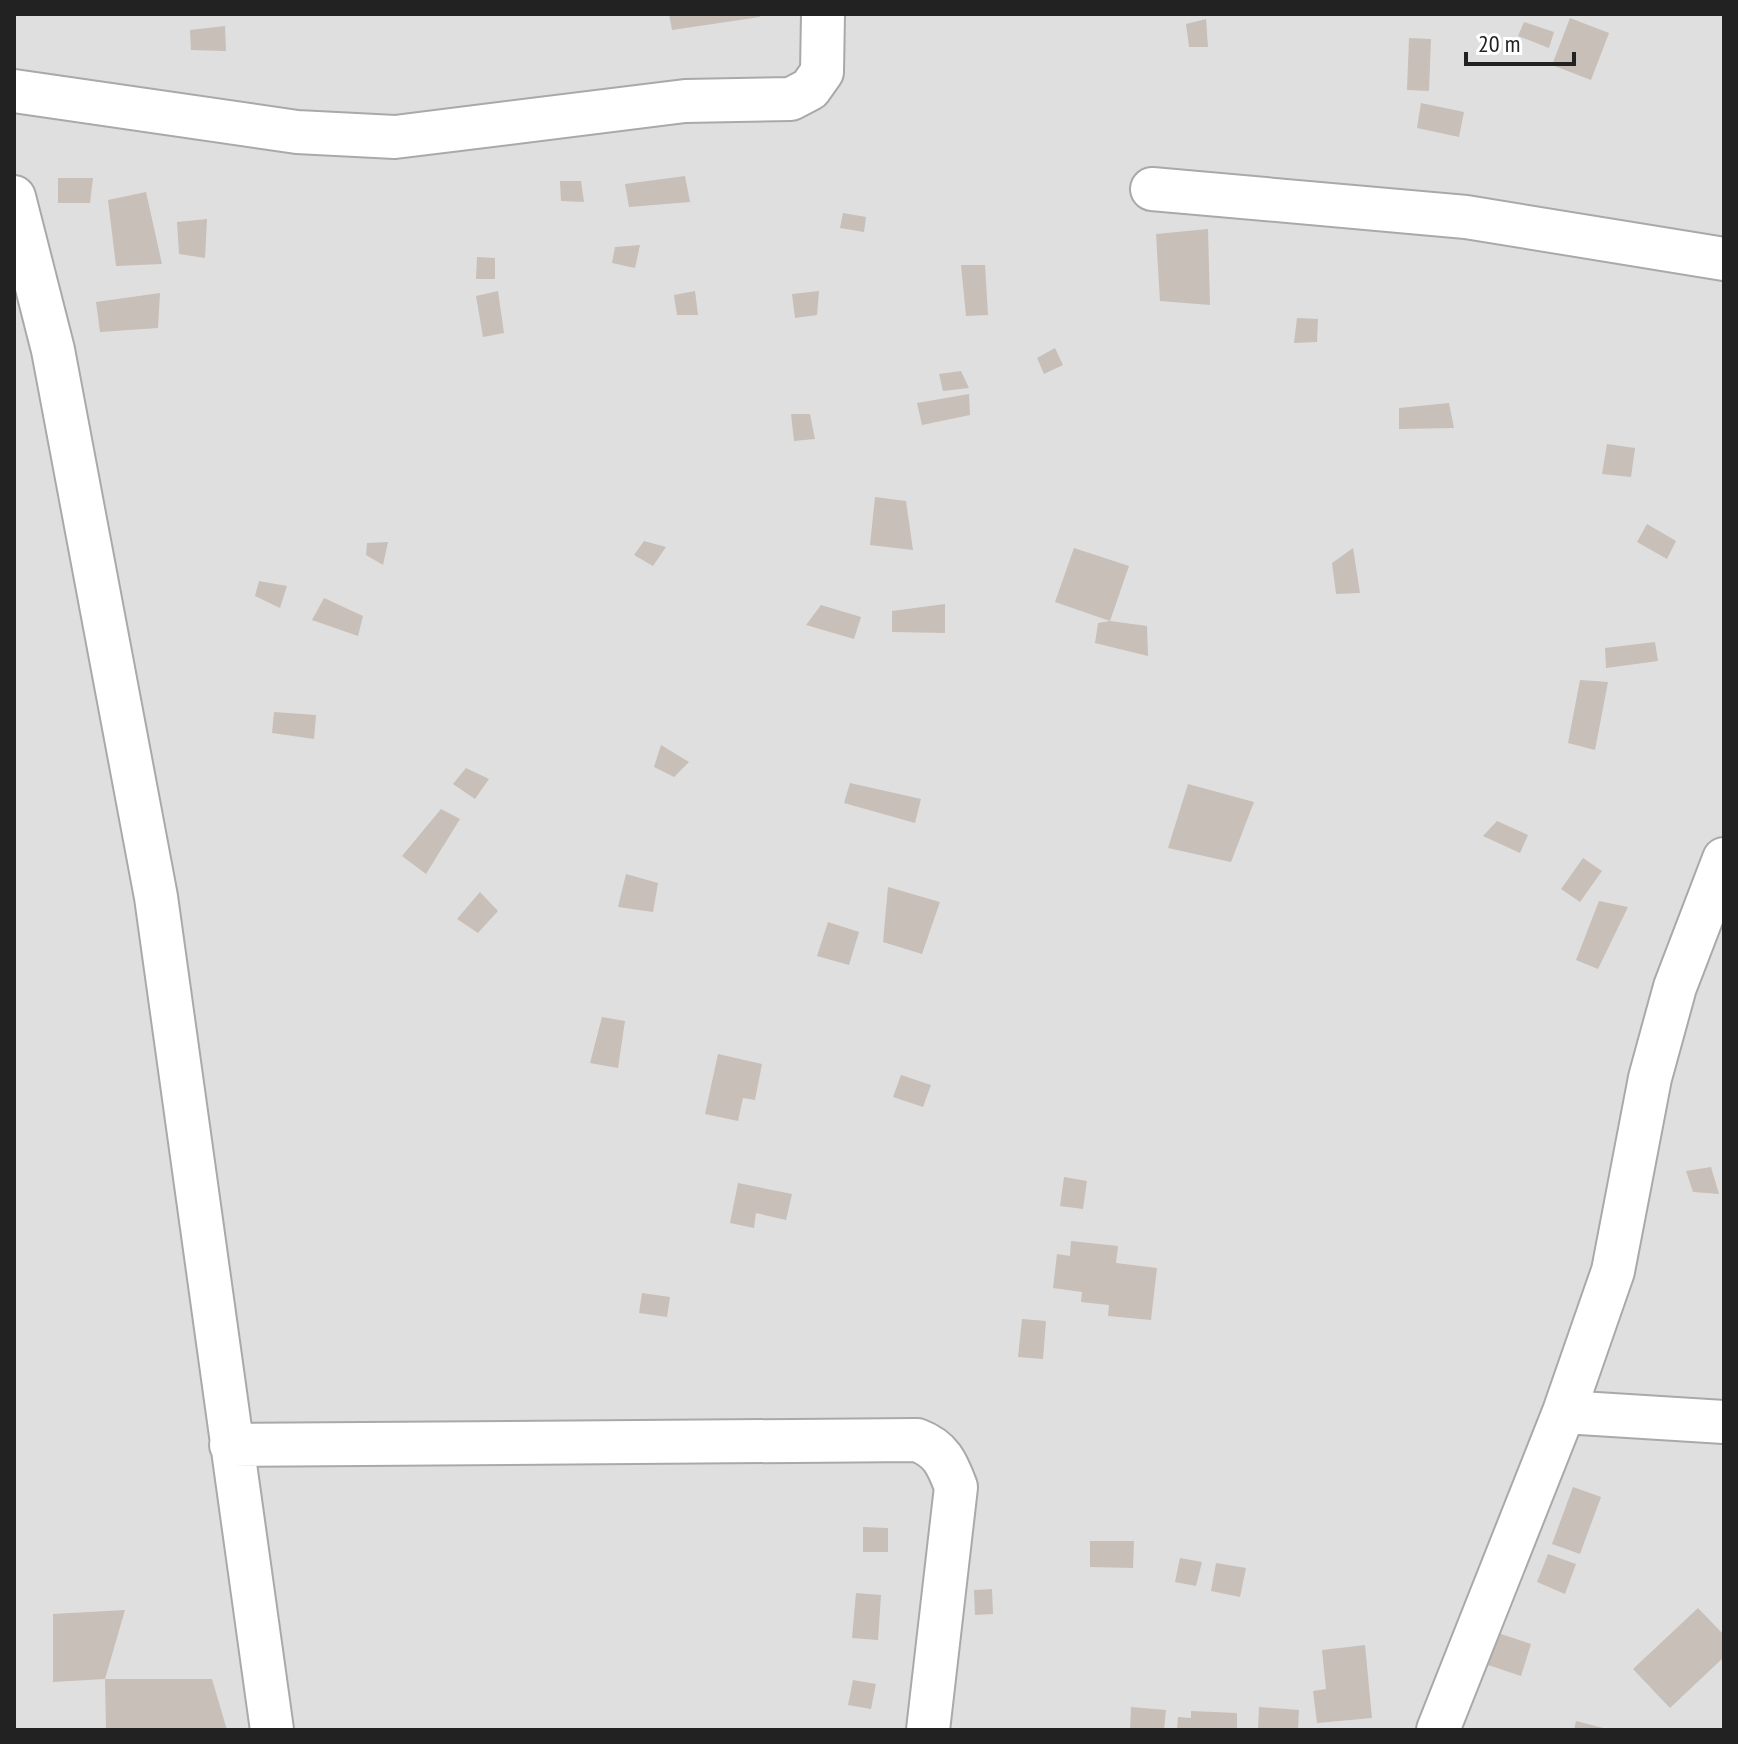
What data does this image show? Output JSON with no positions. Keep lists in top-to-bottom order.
{
  "scale_bar": "20 m"
}
